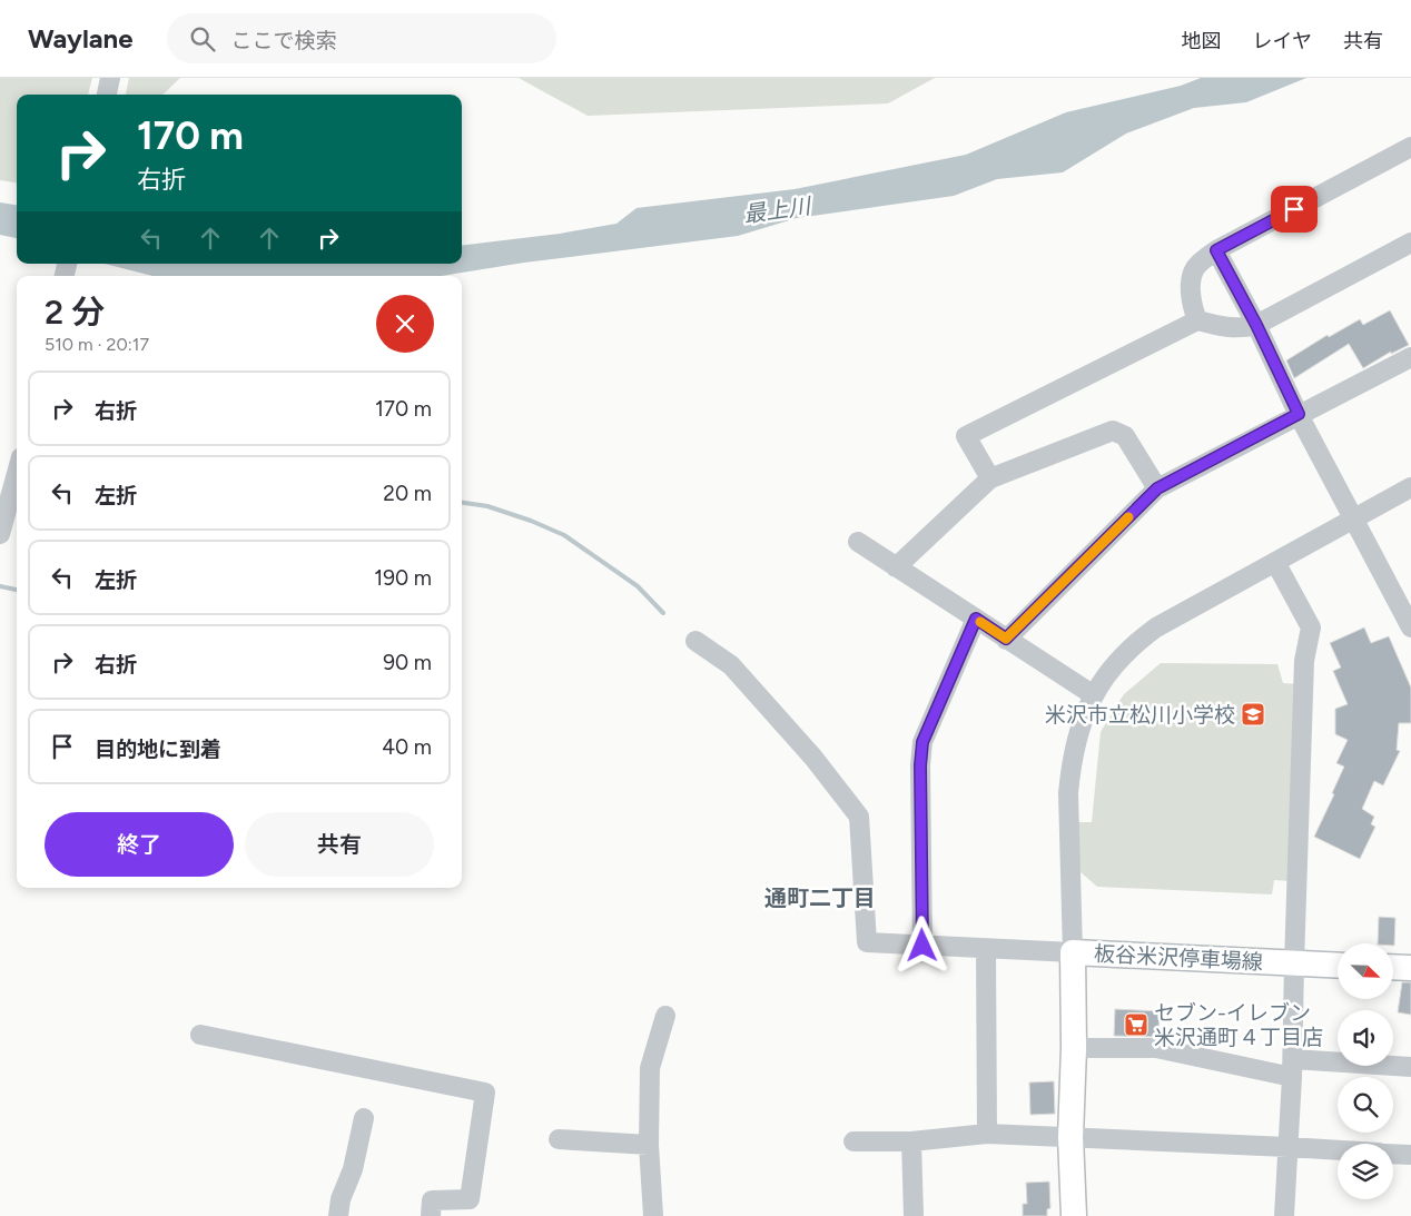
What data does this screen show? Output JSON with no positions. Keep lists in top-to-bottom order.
{
  "streets": {
    "main road": ["板谷米沢停車場線"]
  },
  "districts": ["通町二丁目"],
  "water": ["最上川"],
  "places": {
    "school or university": ["米沢市立松川小学校"],
    "supermarket": ["セブン-イレブン 米沢通町４丁目店"]
  },
  "north": "bottom right",
  "page": {
    "header": "Waylane",
    "search": "ここで検索",
    "nav": ["地図", "レイヤ", "共有"],
    "turn": ["170 m", "右折"],
    "heading": ["2 分", "510 m · 20:17"],
    "list": [
      {
        "name": "右折",
        "value": "170 m"
      },
      {
        "name": "左折",
        "value": "20 m"
      },
      {
        "name": "左折",
        "value": "190 m"
      },
      {
        "name": "右折",
        "value": "90 m"
      },
      {
        "name": "目的地に到着",
        "value": "40 m"
      }
    ],
    "buttons": ["終了", "共有"]
  }
}
